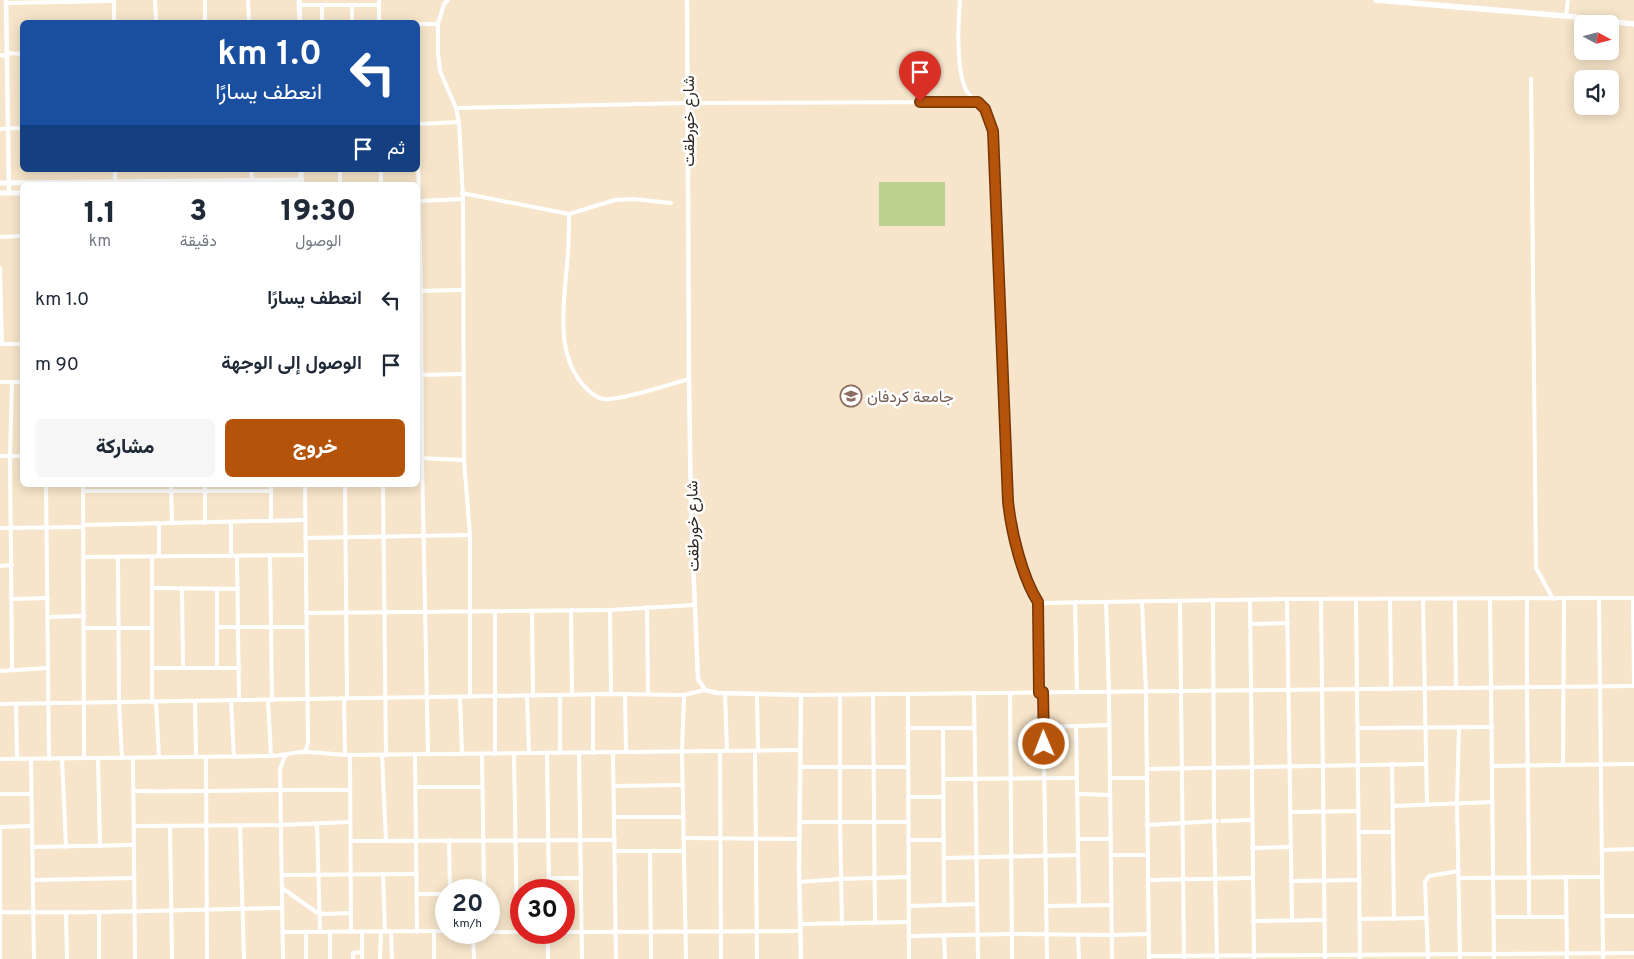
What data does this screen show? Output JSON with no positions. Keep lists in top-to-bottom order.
{
  "streets": {
    "street": ["شارع خورطقت"]
  },
  "places": {
    "school or university": ["جامعة كردفان"]
  },
  "north": "right",
  "page": {
    "turn": ["1.0 km", "انعطف يسارًا"],
    "then": "ثم",
    "eta": [
      "19:30",
      "الوصول",
      "3",
      "دقيقة",
      "1.1",
      "km"
    ],
    "list": [
      {
        "name": "انعطف يسارًا",
        "value": "1.0 km"
      },
      {
        "name": "الوصول إلى الوجهة",
        "value": "90 m"
      }
    ],
    "buttons": ["خروج", "مشاركة"],
    "speed": "20 km/h",
    "limit": "30"
  }
}
